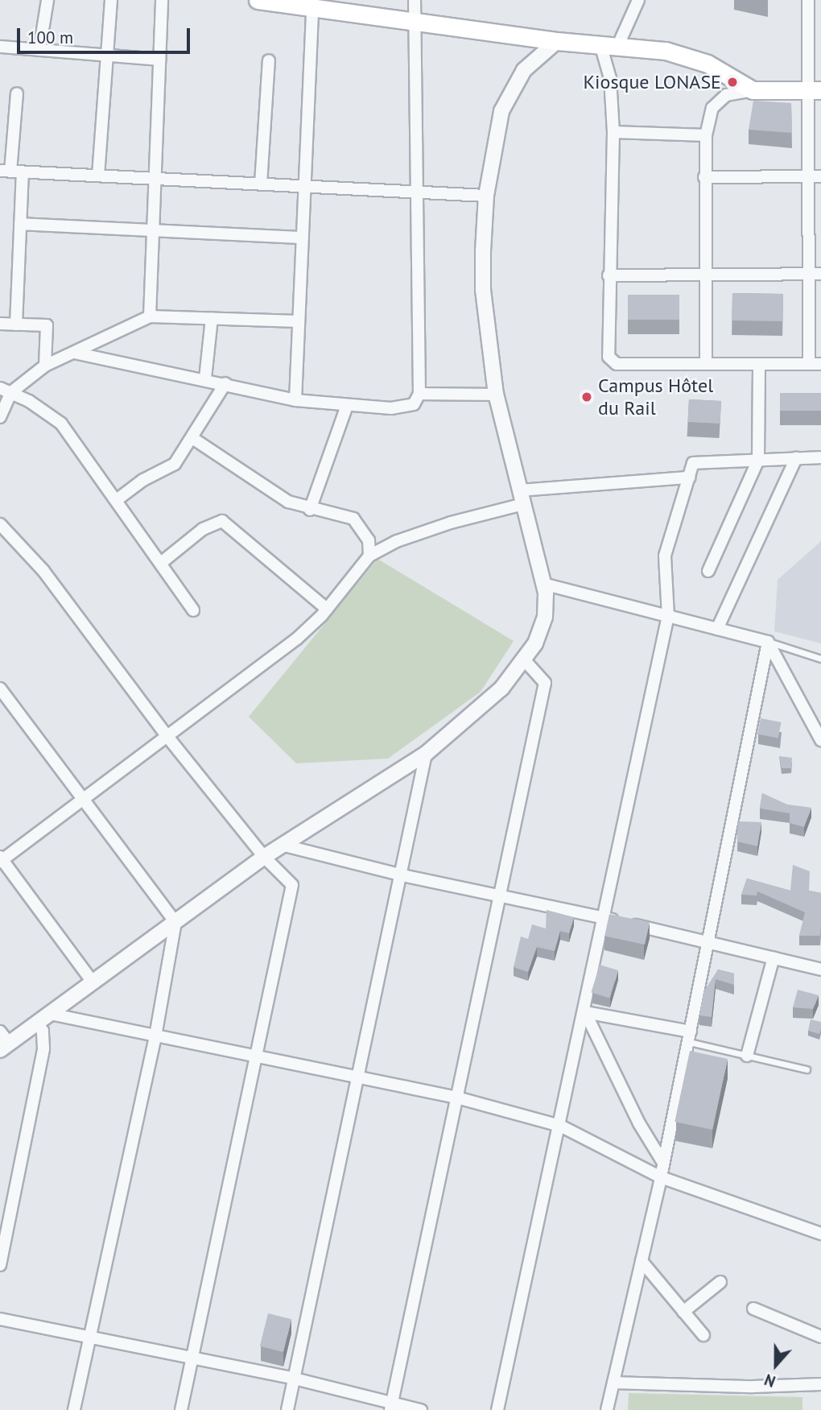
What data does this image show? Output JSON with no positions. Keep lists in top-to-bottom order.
{
  "places": ["Kiosque LONASE", "Campus Hôtel du Rail"],
  "scale_bar": "100 m",
  "north": "bottom"
}
